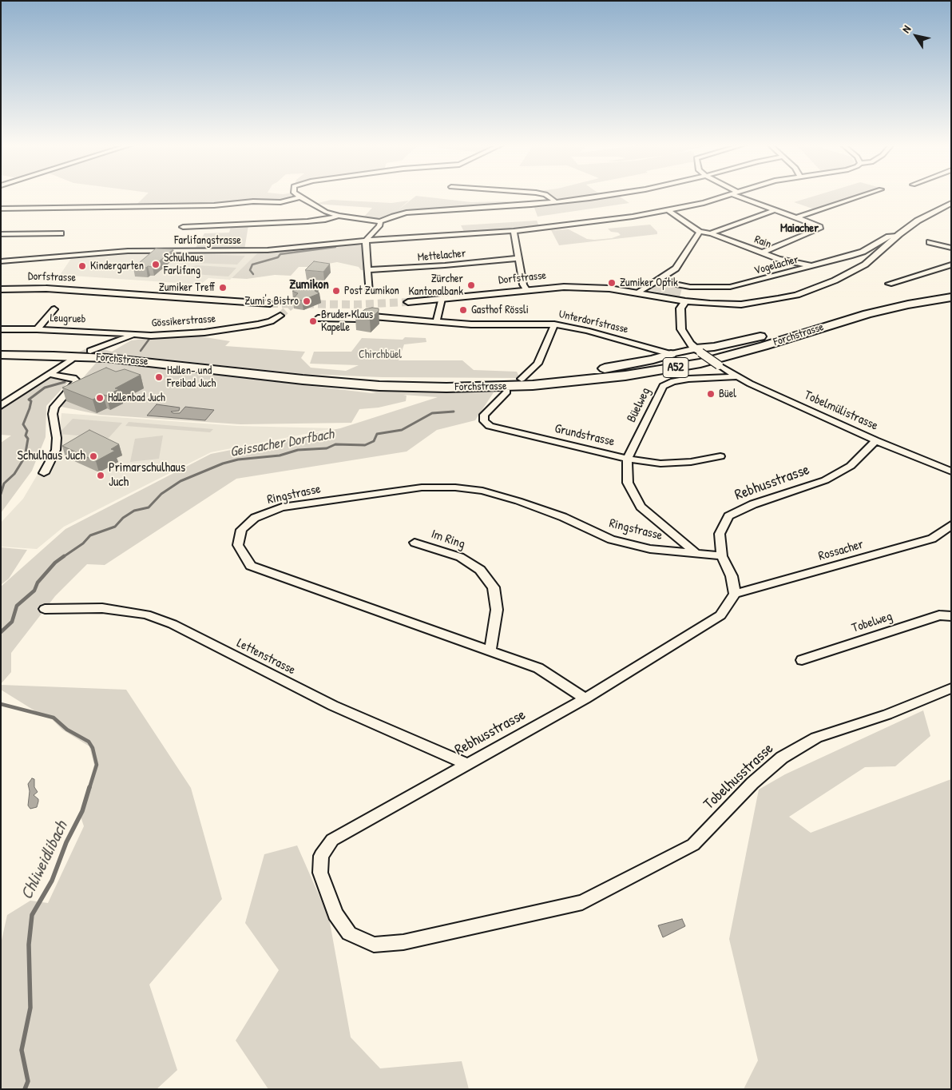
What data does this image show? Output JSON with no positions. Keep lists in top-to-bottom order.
{
  "streets": {
    "highway": ["Forchstrasse", "A52"],
    "street": [
      "Farlifangstrasse",
      "Rain",
      "Mettelacher",
      "Vogelacher",
      "Dorfstrasse",
      "Leugrueb",
      "Gössikerstrasse",
      "Unterdorfstrasse",
      "Büelweg",
      "Tobelmülistrasse",
      "Grundstrasse",
      "Rebhusstrasse",
      "Ringstrasse",
      "Im Ring",
      "Rossacher",
      "Tobelweg",
      "Lettenstrasse",
      "Tobelhusstrasse"
    ]
  },
  "crossings": [
    ["Rain", "Vogelacher"],
    ["Vogelacher", "Dorfstrasse"],
    ["Leugrueb", "Gössikerstrasse"],
    ["Forchstrasse", "Grundstrasse"],
    ["Büelweg", "Tobelmülistrasse"],
    ["Büelweg", "Grundstrasse"],
    ["Büelweg", "Ringstrasse"],
    ["Tobelmülistrasse", "Rebhusstrasse"],
    ["Rebhusstrasse", "Ringstrasse"],
    ["Rebhusstrasse", "Rossacher"],
    ["Rebhusstrasse", "Lettenstrasse"],
    ["Rebhusstrasse", "Tobelhusstrasse"],
    ["Ringstrasse", "Im Ring"]
  ],
  "districts": ["Maiacher", "Zumikon"],
  "water": ["Geissacher Dorfbach", "Chliweidlibach"],
  "parks": ["Chirchbüel"],
  "places": [
    "Schulhaus Farlifang",
    "Kindergarten",
    "Zumiker Optik",
    "Zürcher Kantonalbank",
    "Zumiker Treff",
    "Post Zumikon",
    "Zumi's Bistro",
    "Gasthof Rössli",
    "Bruder Klaus Kapelle",
    "Hallen- und Freibad Juch",
    "Büel",
    "Hallenbad Juch",
    "Schulhaus Juch",
    "Primarschulhaus Juch"
  ],
  "north": "top left"
}
